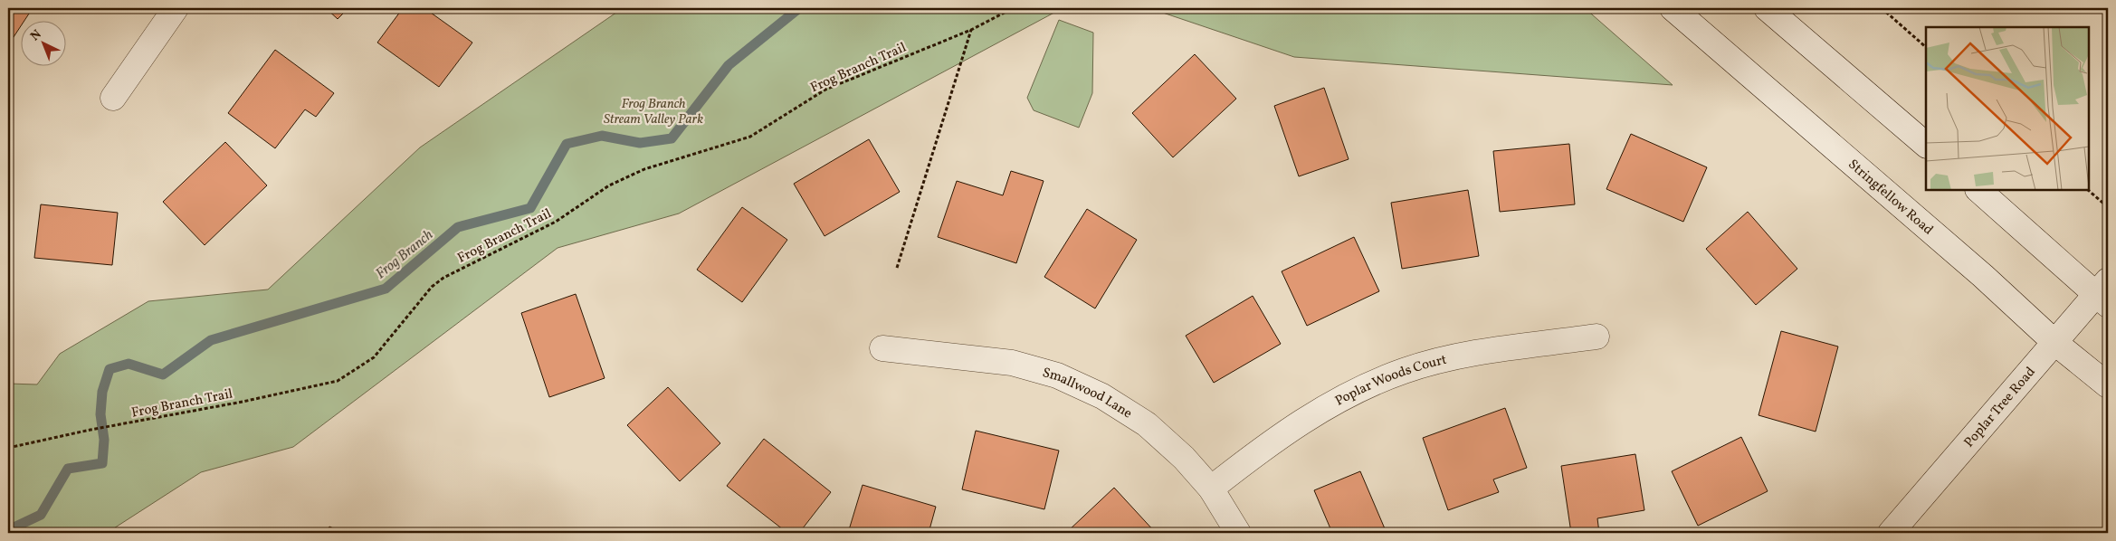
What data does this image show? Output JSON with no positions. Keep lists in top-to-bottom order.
{
  "streets": {
    "main road": [
      "Stringfellow Road",
      "Poplar Woods Court",
      "Smallwood Lane",
      "Poplar Tree Road"
    ],
    "path": ["Frog Branch Trail"]
  },
  "crossings": [
    ["Stringfellow Road", "Poplar Tree Road"],
    ["Poplar Woods Court", "Smallwood Lane"]
  ],
  "water": ["Frog Branch"],
  "parks": ["Frog Branch Stream Valley Park"],
  "north": "top left"
}
